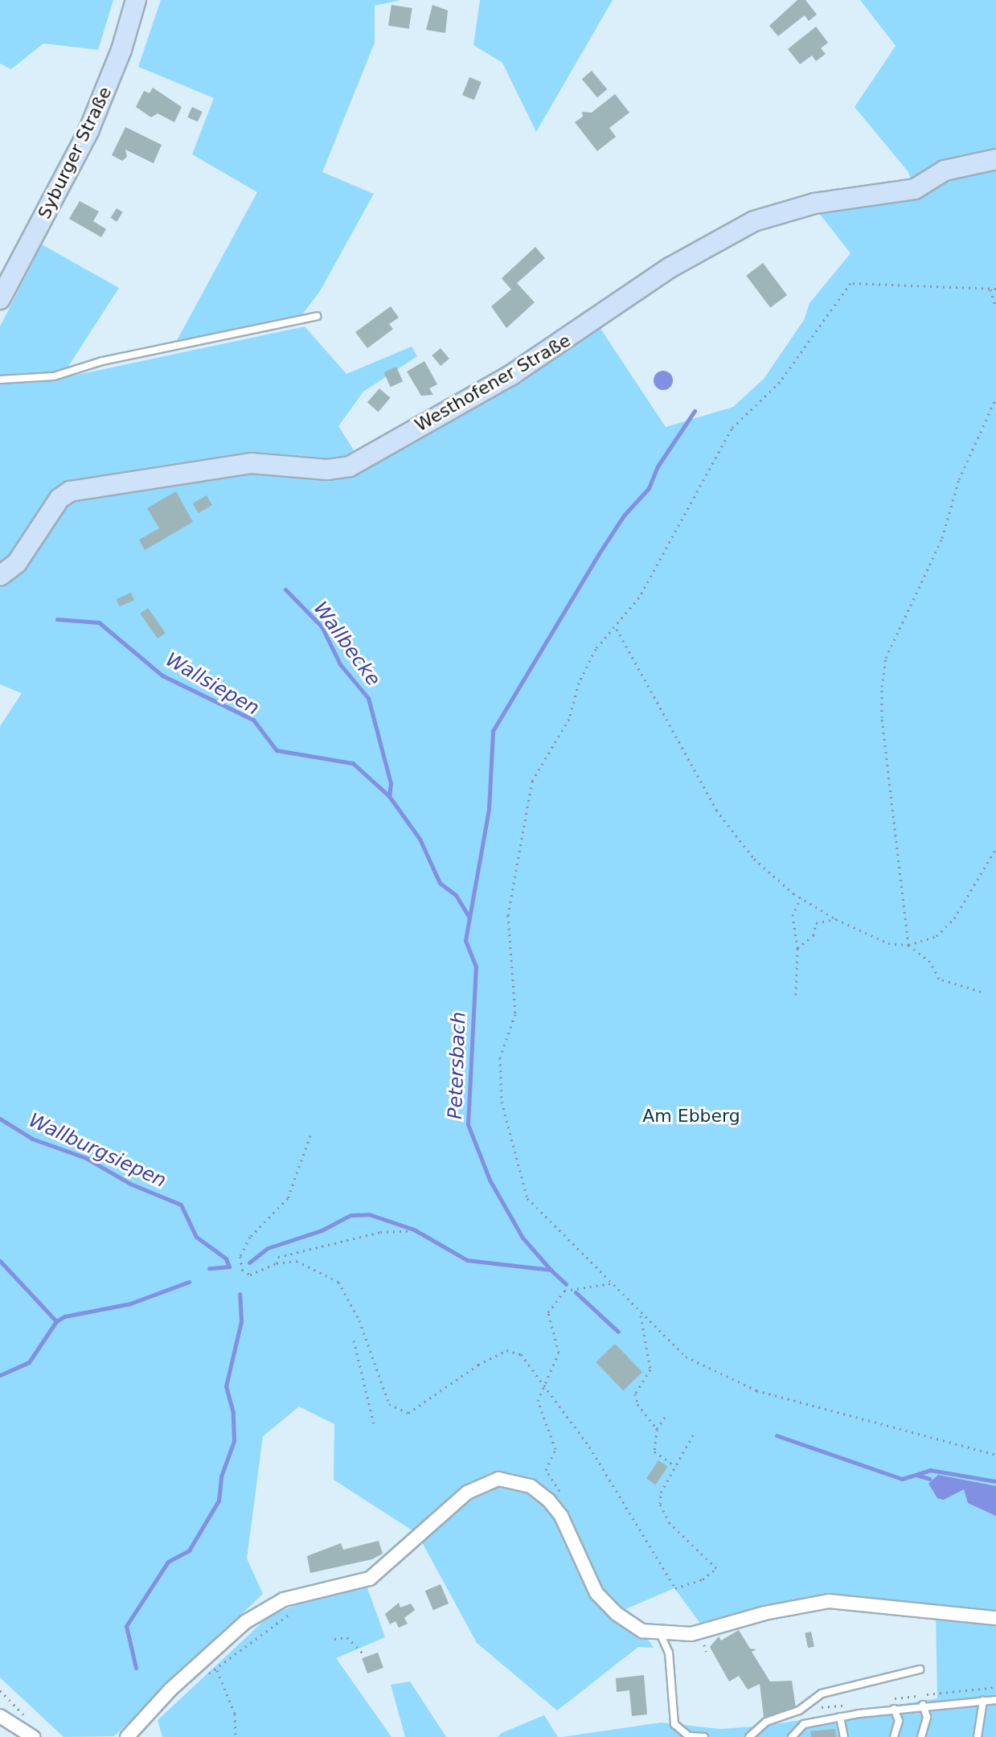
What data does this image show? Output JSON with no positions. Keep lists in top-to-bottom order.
{
  "streets": {
    "street": ["Syburger Straße", "Westhofener Straße"]
  },
  "water": [
    "Wallbecke",
    "Wallsiepen",
    "Petersbach",
    "Wallburgsiepen"
  ],
  "parks": ["Am Ebberg"]
}
